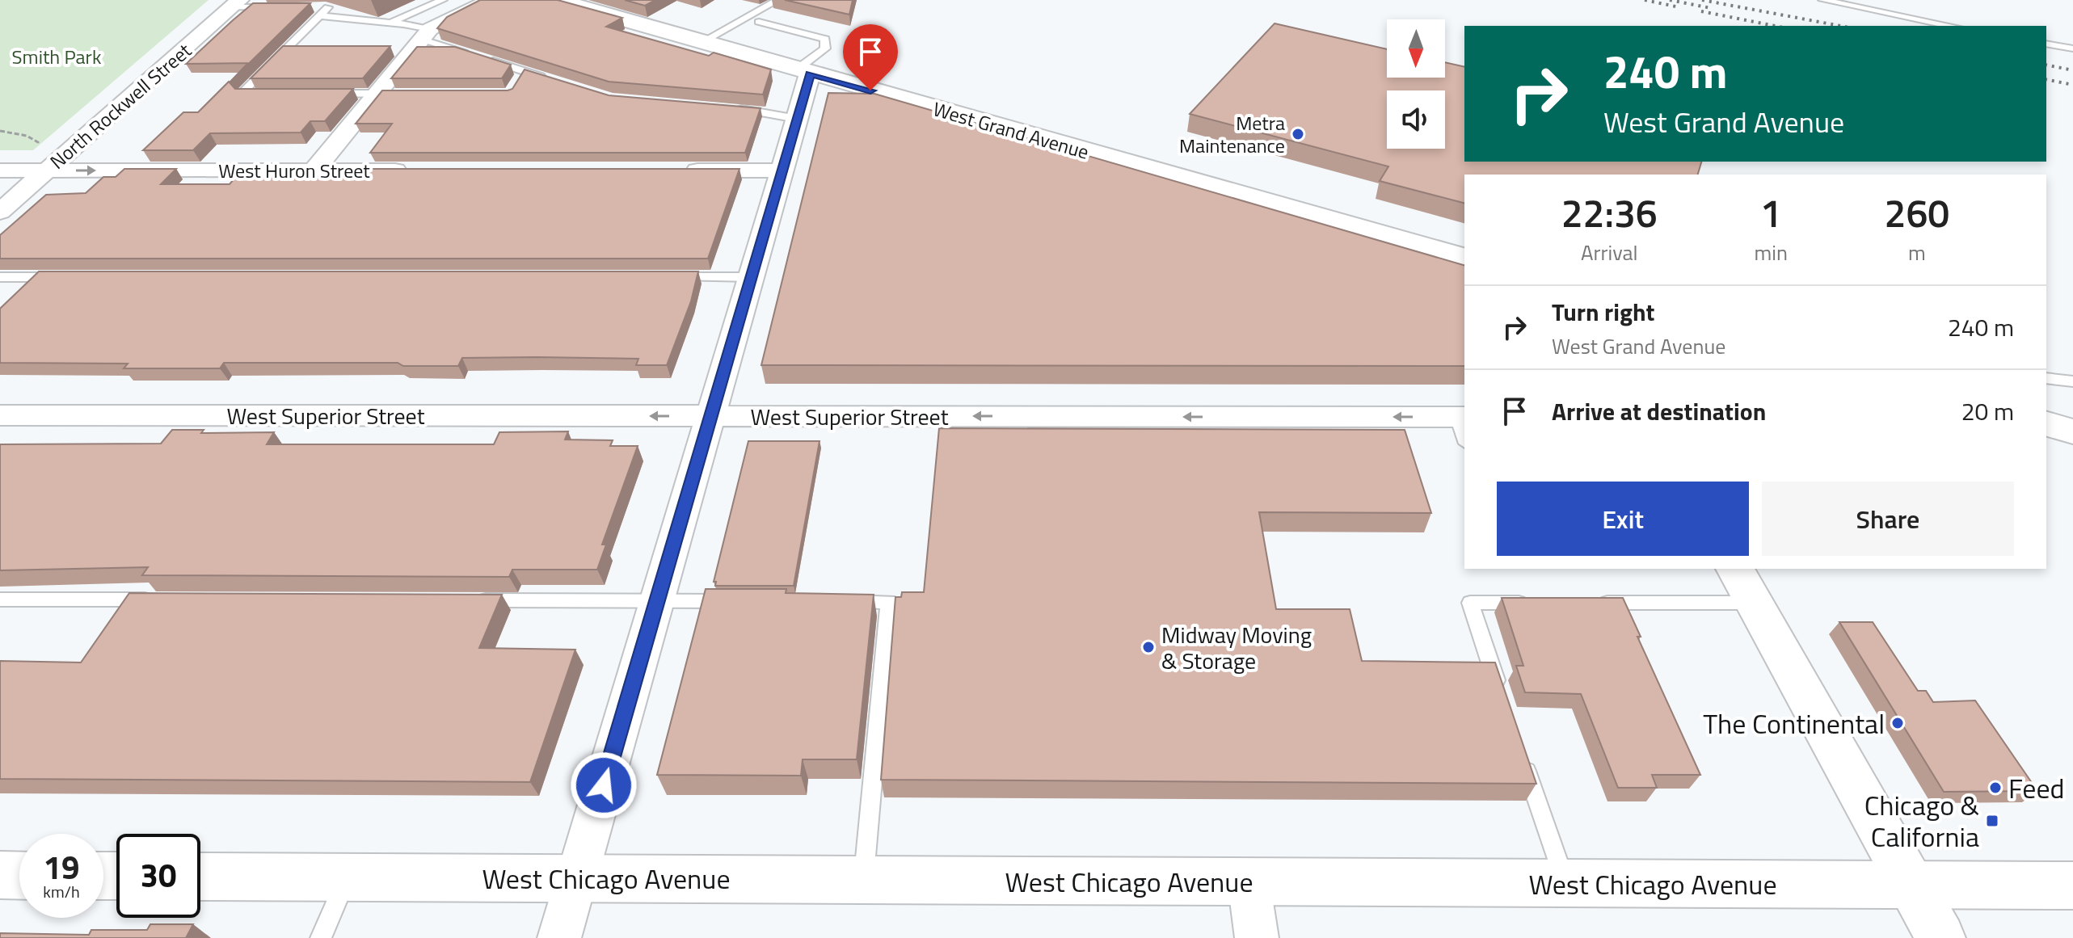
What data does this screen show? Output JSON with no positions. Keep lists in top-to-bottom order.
{
  "streets": {
    "main road": ["West Grand Avenue", "West Chicago Avenue"],
    "street": ["North Rockwell Street", "West Huron Street", "West Superior Street"]
  },
  "crossings": [
    ["North Rockwell Street", "West Huron Street"]
  ],
  "one_way": ["West Huron Street", "West Superior Street"],
  "parks": ["Smith Park"],
  "places": {
    "other": [
      "Metra Maintenance",
      "Midway Moving & Storage",
      "The Continental",
      "Feed"
    ],
    "transit": ["Chicago & California"]
  },
  "north": "bottom",
  "page": {
    "turn": ["240 m", "West Grand Avenue"],
    "eta": [
      "22:36",
      "Arrival",
      "1",
      "min",
      "260",
      "m"
    ],
    "list": [
      {
        "name": "Turn right",
        "note": "West Grand Avenue",
        "value": "240 m"
      },
      {
        "name": "Arrive at destination",
        "value": "20 m"
      }
    ],
    "buttons": ["Exit", "Share"],
    "speed": "19 km/h",
    "limit": "30"
  }
}
